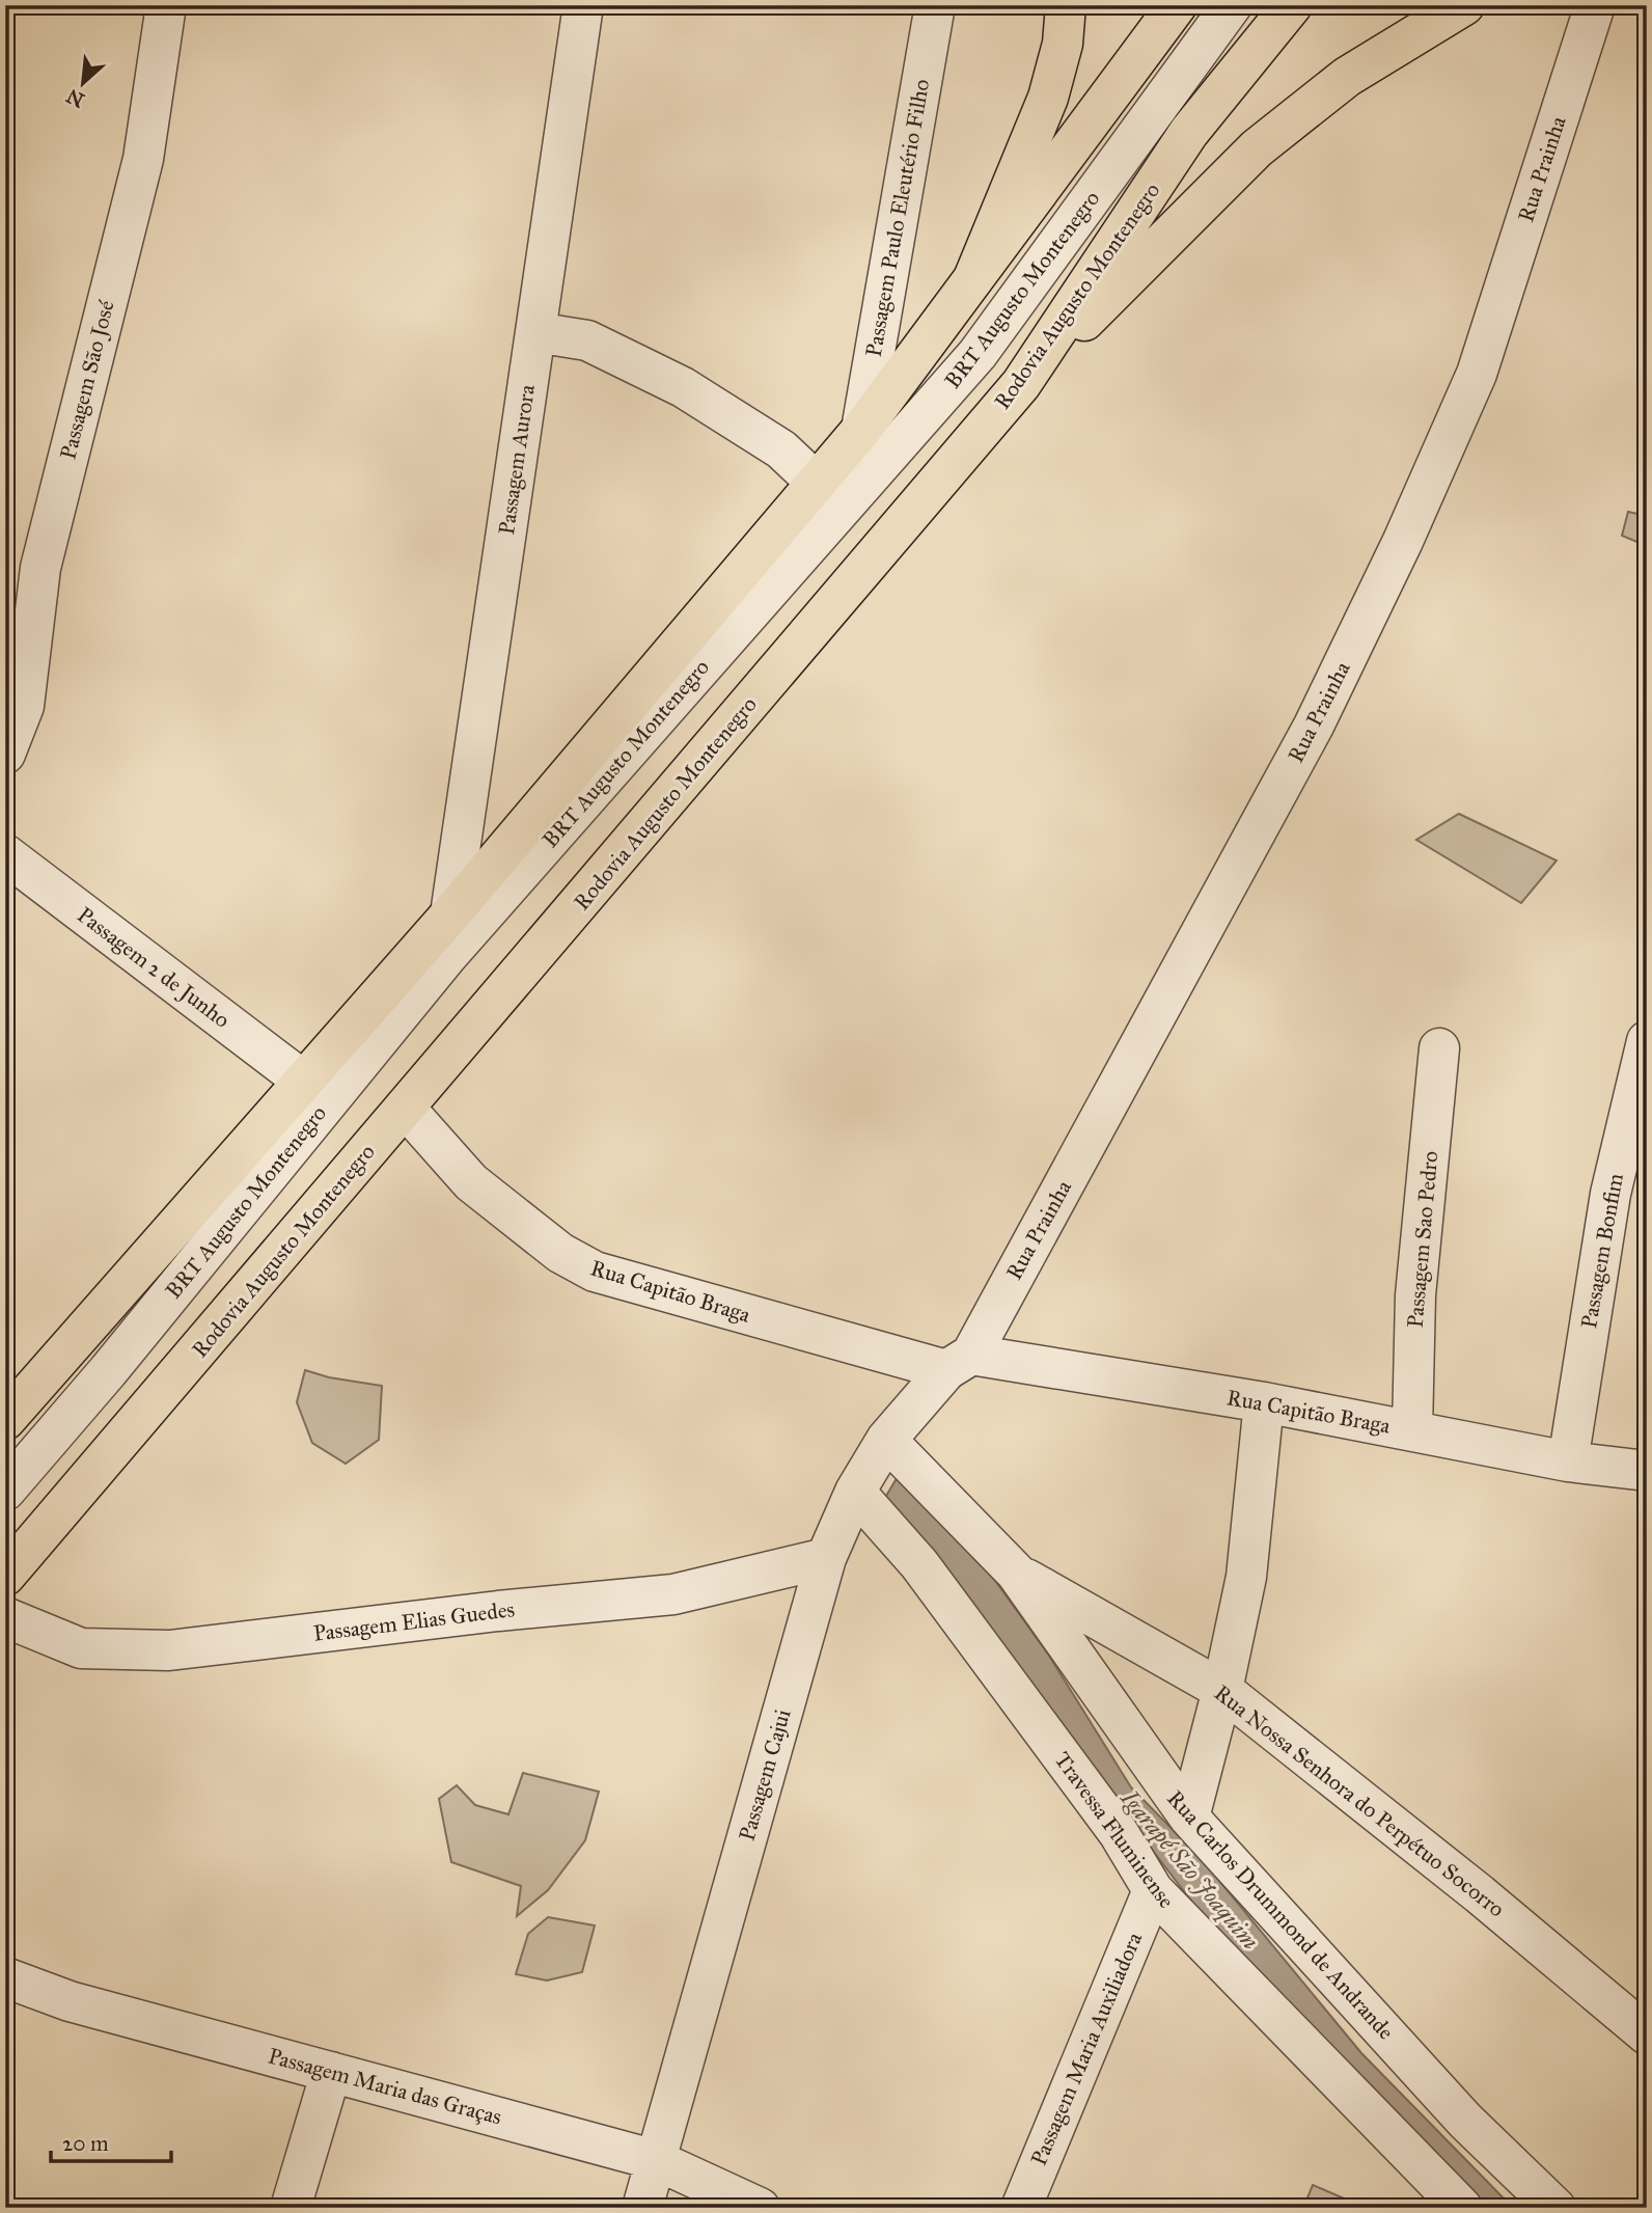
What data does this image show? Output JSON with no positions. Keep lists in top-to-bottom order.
{
  "streets": {
    "main road": ["Rodovia Augusto Montenegro"],
    "street": [
      "Rua Prainha",
      "Passagem Paulo Eleutério Filho",
      "BRT Augusto Montenegro",
      "Passagem São José",
      "Passagem Aurora",
      "Passagem 2 de Junho",
      "Passagem Sao Pedro",
      "Passagem Bonfim",
      "Rua Capitão Braga",
      "Passagem Elias Guedes",
      "Passagem Cajui",
      "Rua Nossa Senhora do Perpétuo Socorro",
      "Travessa Fluminense",
      "Rua Carlos Drummond de Andrande",
      "Passagem Maria Auxiliadora",
      "Passagem Maria das Graças"
    ]
  },
  "crossings": [
    ["Rua Prainha", "Rua Capitão Braga"],
    ["Rua Prainha", "Passagem Cajui"],
    ["Rodovia Augusto Montenegro", "Rua Capitão Braga"],
    ["Passagem Sao Pedro", "Rua Capitão Braga"],
    ["Passagem Bonfim", "Rua Capitão Braga"],
    ["Rua Capitão Braga", "Passagem Cajui"],
    ["Passagem Elias Guedes", "Passagem Cajui"],
    ["Passagem Cajui", "Travessa Fluminense"],
    ["Passagem Cajui", "Rua Carlos Drummond de Andrande"],
    ["Passagem Cajui", "Passagem Maria das Graças"],
    ["Rua Nossa Senhora do Perpétuo Socorro", "Rua Carlos Drummond de Andrande"],
    ["Travessa Fluminense", "Passagem Maria Auxiliadora"]
  ],
  "water": ["Igarapé São Joaquim"],
  "scale_bar": "20 m",
  "north": "bottom left"
}
